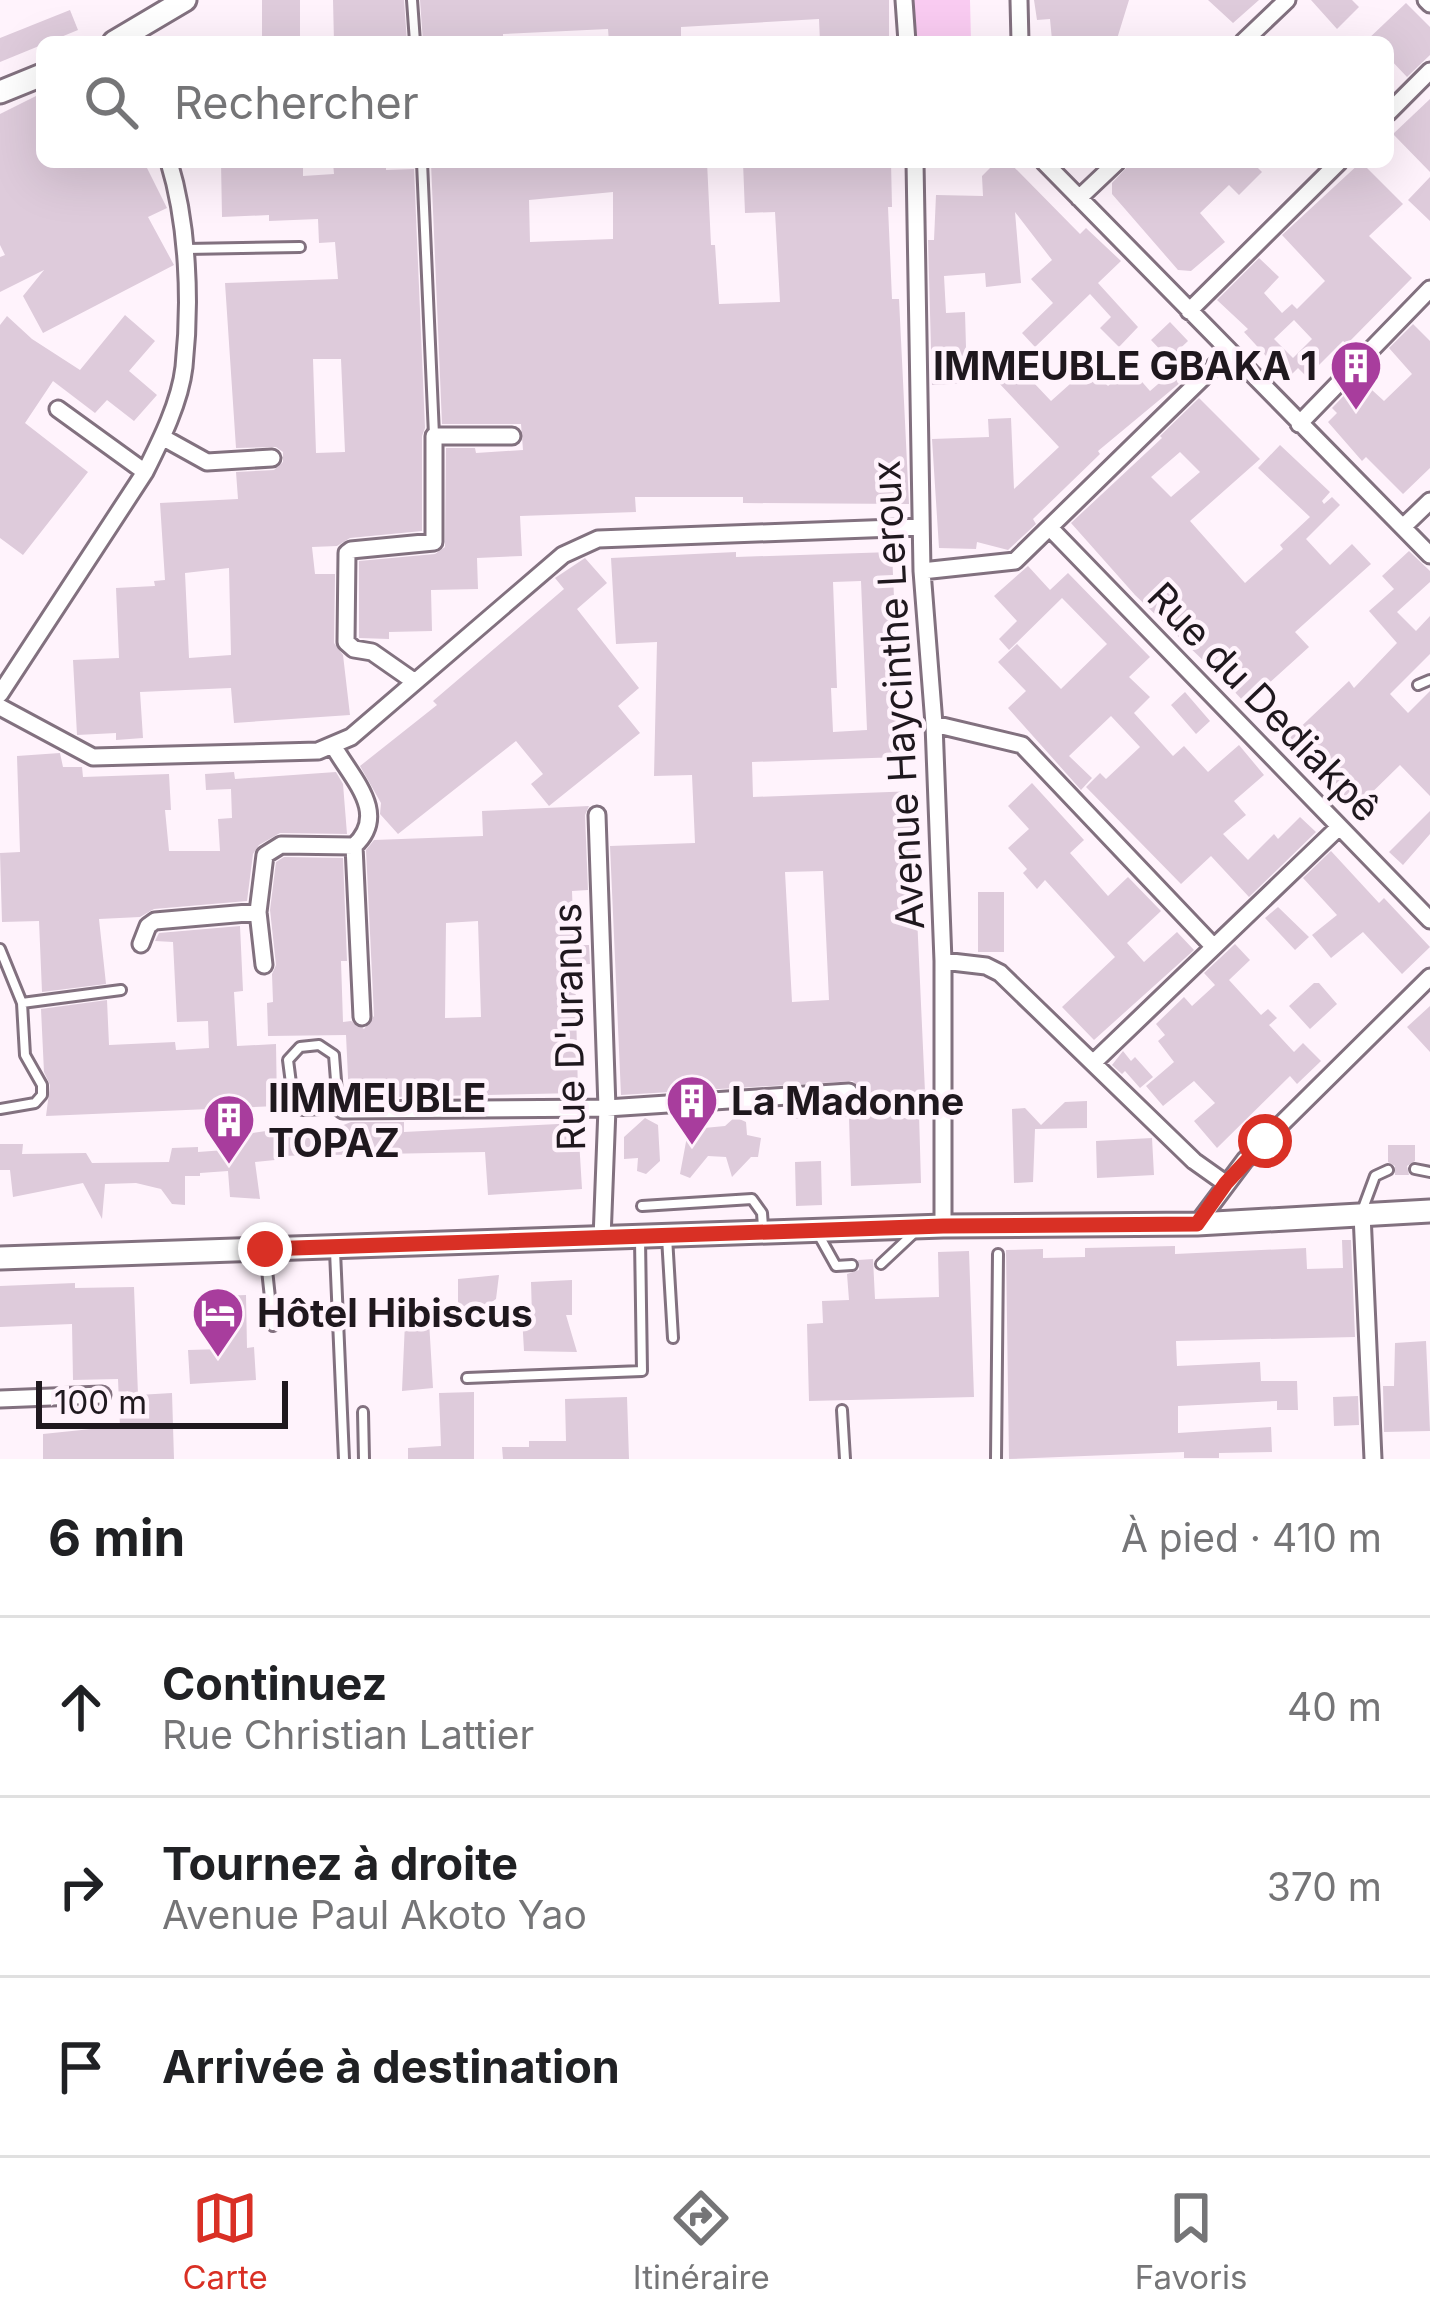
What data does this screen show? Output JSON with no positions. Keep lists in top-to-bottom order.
{
  "streets": {
    "street": ["Avenue Haycinthe Leroux", "Rue du Dediakpê", "Rue D'uranus"]
  },
  "places": {
    "building": ["IMMEUBLE GBAKA 1", "La Madonne", "IIMMEUBLE TOPAZ"],
    "hotel": ["Hôtel Hibiscus"]
  },
  "scale_bar": "100 m",
  "page": {
    "search": "Rechercher",
    "scale": "100 m",
    "heading": ["6 min", "À pied · 410 m"],
    "list": [
      ["Continuez", "Rue Christian Lattier", "40 m"],
      ["Tournez à droite", "Avenue Paul Akoto Yao", "370 m"],
      "Arrivée à destination"
    ],
    "nav": ["Carte", "Itinéraire", "Favoris"]
  }
}
